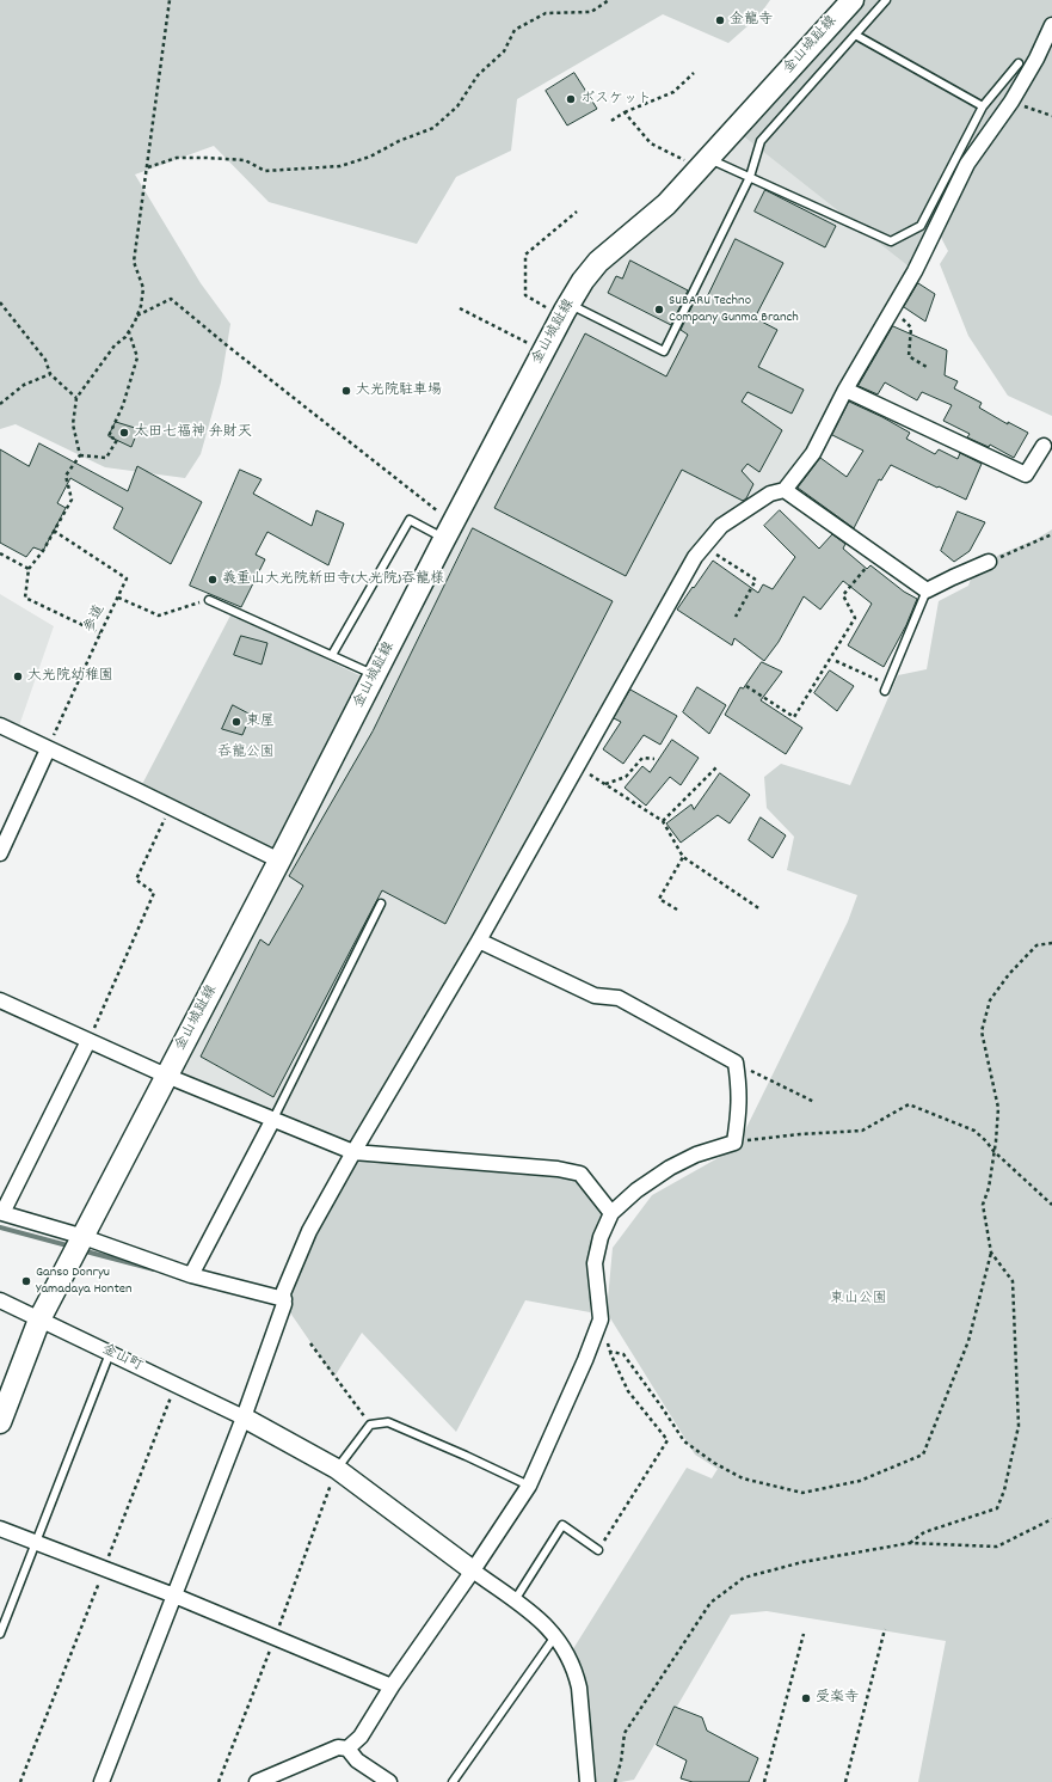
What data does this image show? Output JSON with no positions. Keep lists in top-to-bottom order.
{
  "streets": {
    "main road": ["金山城趾線"],
    "street": ["金山町"],
    "path": ["参道"]
  },
  "crossings": [
    ["金山城趾線", "金山町"]
  ],
  "parks": ["呑龍公園", "東山公園"],
  "places": [
    "金龍寺",
    "ボスケット",
    "SUBARU Techno Company Gunma Branch",
    "大光院駐車場",
    "太田七福神 弁財天",
    "義重山大光院新田寺(大光院)吞龍様",
    "大光院幼稚園",
    "東屋",
    "Ganso Donryu Yamadaya Honten",
    "受楽寺"
  ]
}
